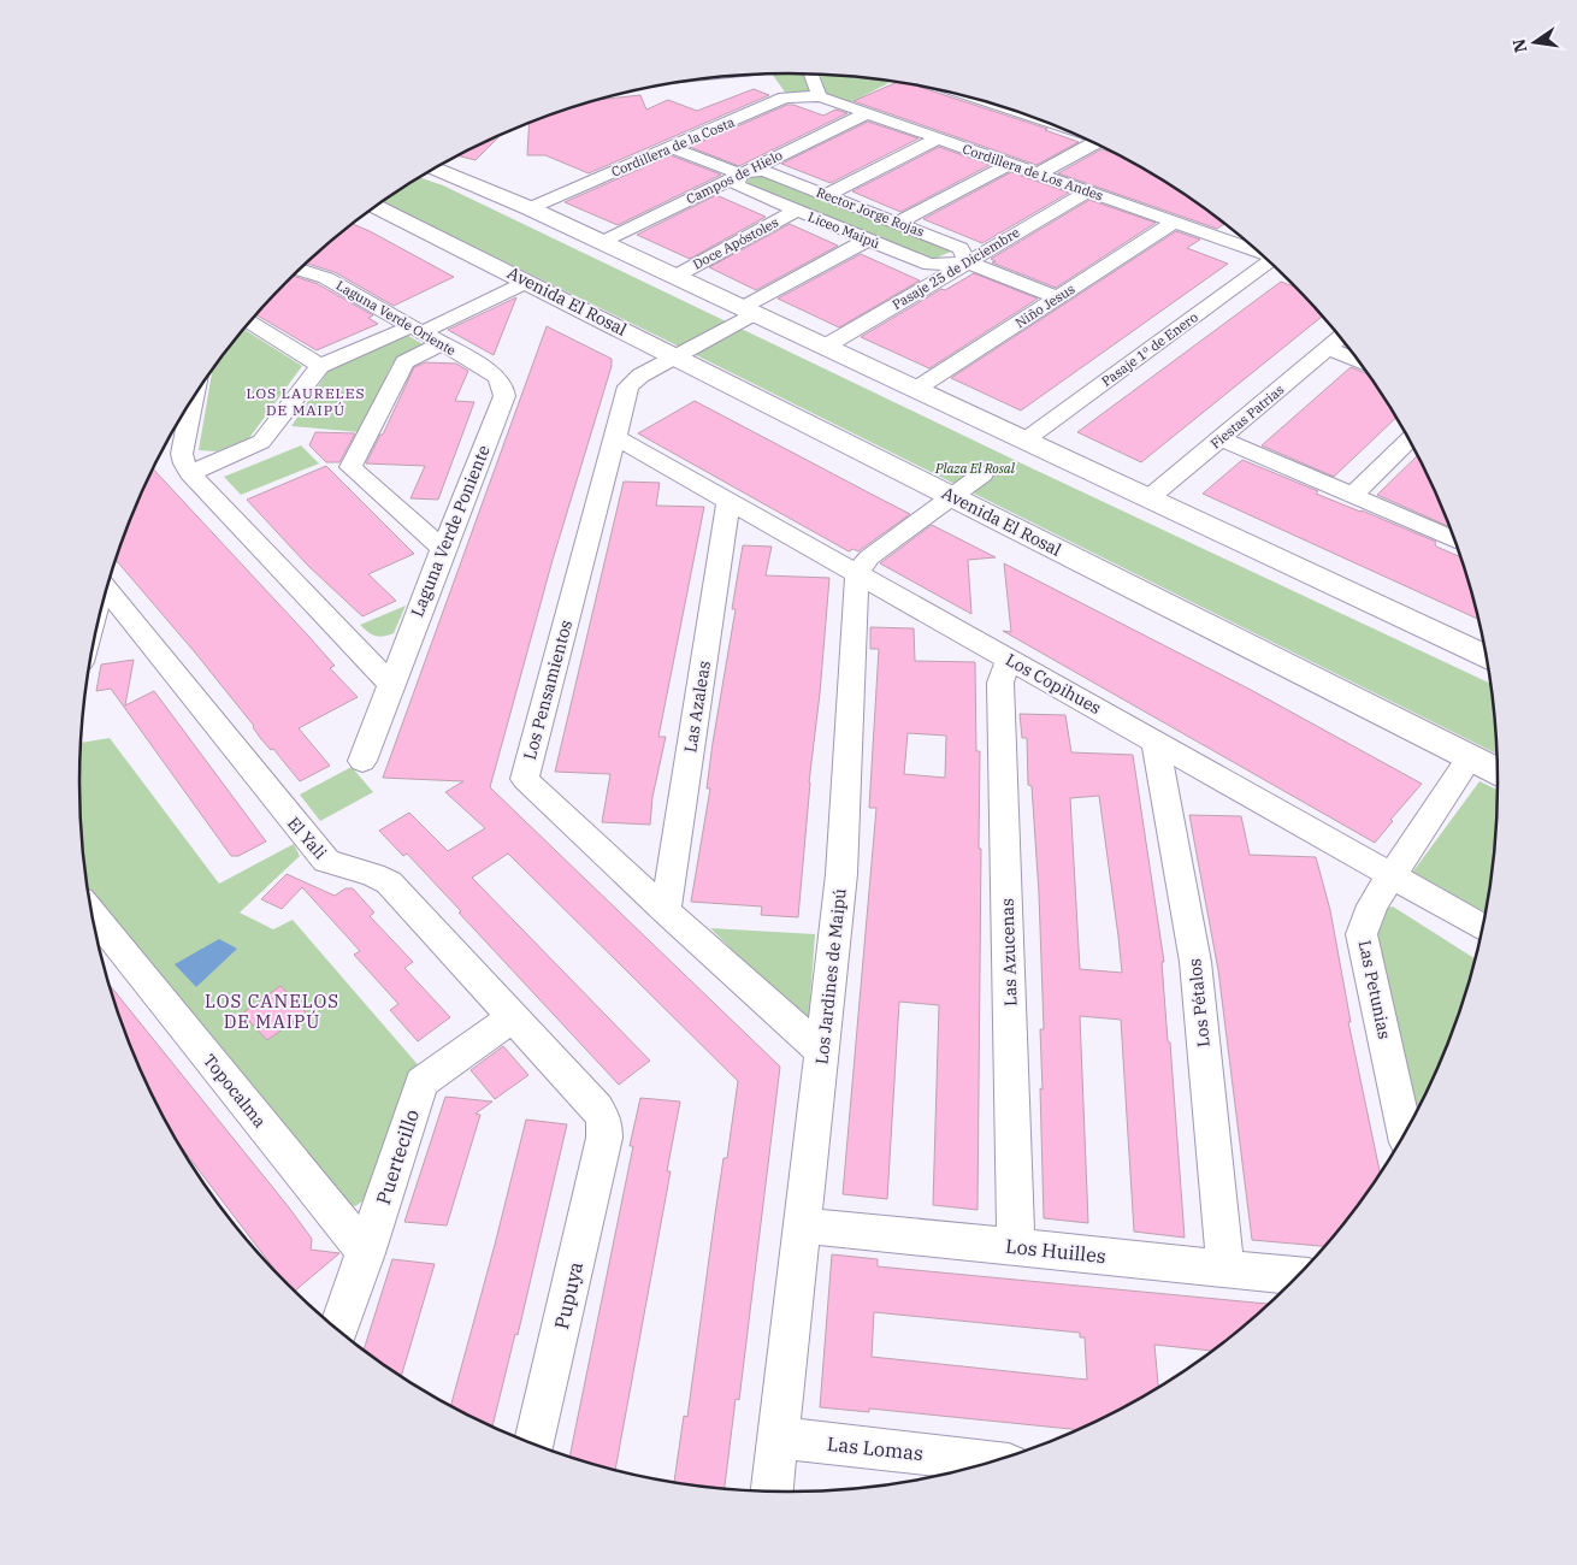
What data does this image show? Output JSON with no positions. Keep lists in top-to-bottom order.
{
  "streets": {
    "street": [
      "Cordillera de la Costa",
      "Cordillera de Los Andes",
      "Campos de Hielo",
      "Rector Jorge Rojas",
      "Liceo Maipú",
      "Doce Apóstoles",
      "Pasaje 25 de Diciembre",
      "Avenida El Rosal",
      "Niño Jesus",
      "Laguna Verde Oriente",
      "Pasaje 1º de Enero",
      "Fiestas Patrias",
      "Laguna Verde Poniente",
      "Los Copihues",
      "Los Pensamientos",
      "Las Azaleas",
      "El Yali",
      "Las Azucenas",
      "Los Jardines de Maipú",
      "Las Petunias",
      "Los Pétalos",
      "Topocalma",
      "Puertecillo",
      "Los Huilles",
      "Pupuya",
      "Las Lomas"
    ]
  },
  "crossings": [
    ["Cordillera de la Costa", "Cordillera de Los Andes"],
    ["Cordillera de la Costa", "Rector Jorge Rojas"],
    ["Cordillera de Los Andes", "Campos de Hielo"],
    ["Cordillera de Los Andes", "Pasaje 25 de Diciembre"],
    ["Cordillera de Los Andes", "Niño Jesus"],
    ["Campos de Hielo", "Rector Jorge Rojas"],
    ["Campos de Hielo", "Liceo Maipú"],
    ["Rector Jorge Rojas", "Liceo Maipú"],
    ["Rector Jorge Rojas", "Pasaje 25 de Diciembre"],
    ["Rector Jorge Rojas", "Niño Jesus"],
    ["Liceo Maipú", "Doce Apóstoles"],
    ["Liceo Maipú", "Pasaje 25 de Diciembre"],
    ["Liceo Maipú", "Los Pensamientos"],
    ["Avenida El Rosal", "Los Pensamientos"],
    ["Avenida El Rosal", "Las Petunias"],
    ["Laguna Verde Oriente", "Laguna Verde Poniente"],
    ["Los Copihues", "Los Pensamientos"],
    ["Los Copihues", "Las Azaleas"],
    ["Los Copihues", "Las Azucenas"],
    ["Los Copihues", "Los Jardines de Maipú"],
    ["Los Copihues", "Las Petunias"],
    ["Los Copihues", "Los Pétalos"],
    ["Los Pensamientos", "Las Azaleas"],
    ["Los Pensamientos", "Los Jardines de Maipú"],
    ["El Yali", "Puertecillo"],
    ["El Yali", "Pupuya"],
    ["Las Azucenas", "Los Huilles"],
    ["Los Jardines de Maipú", "Los Huilles"],
    ["Los Jardines de Maipú", "Las Lomas"],
    ["Los Pétalos", "Los Huilles"],
    ["Topocalma", "Puertecillo"]
  ],
  "districts": ["LOS LAURELES DE MAIPÚ", "LOS CANELOS DE MAIPÚ"],
  "parks": ["Plaza El Rosal"],
  "north": "left"
}
